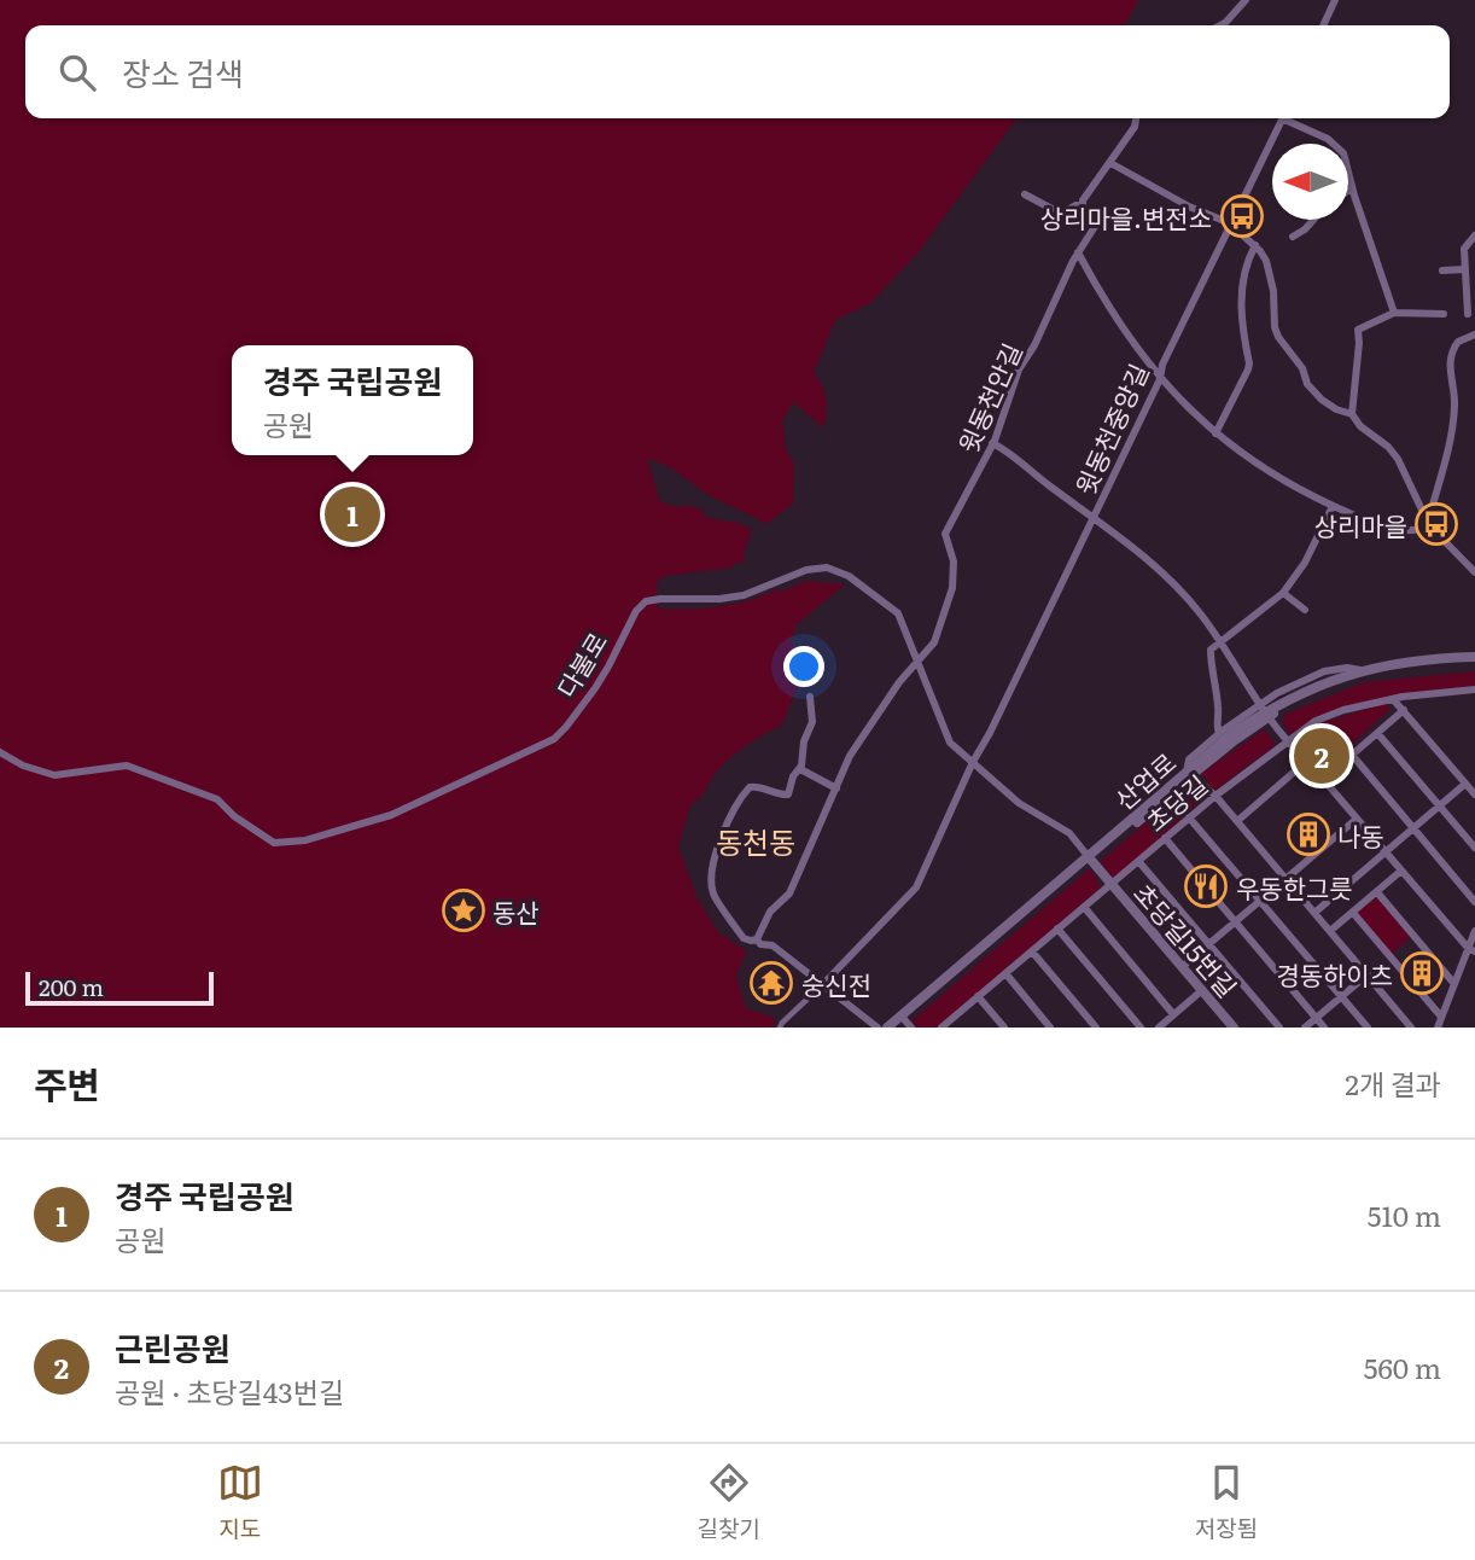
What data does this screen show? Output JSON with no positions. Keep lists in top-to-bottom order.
{
  "streets": {
    "street": [
      "윗동천안길",
      "윗동천중앙길",
      "다불로",
      "산업로",
      "초당길",
      "초당길15번길"
    ]
  },
  "crossings": [
    ["윗동천안길", "다불로"],
    ["윗동천중앙길", "다불로"],
    ["다불로", "산업로"],
    ["다불로", "초당길15번길"],
    ["산업로", "초당길15번길"],
    ["초당길", "초당길15번길"]
  ],
  "districts": ["동천동"],
  "places": {
    "bus stop": ["상리마을.변전소", "상리마을"],
    "building": ["나동", "경동하이츠"],
    "restaurant": ["우동한그릇"],
    "place": ["동산"],
    "temple": ["숭신전"]
  },
  "scale_bar": "200 m",
  "north": "left",
  "page": {
    "search": "장소 검색",
    "popup": ["경주 국립공원", "공원"],
    "pins": ["1", "2"],
    "scale": "200 m",
    "heading": ["주변", "2개 결과"],
    "list": [
      {
        "mark": "1",
        "name": "경주 국립공원",
        "note": "공원",
        "value": "510 m"
      },
      {
        "mark": "2",
        "name": "근린공원",
        "note": "공원 · 초당길43번길",
        "value": "560 m"
      }
    ],
    "nav": ["지도", "길찾기", "저장됨"]
  }
}
